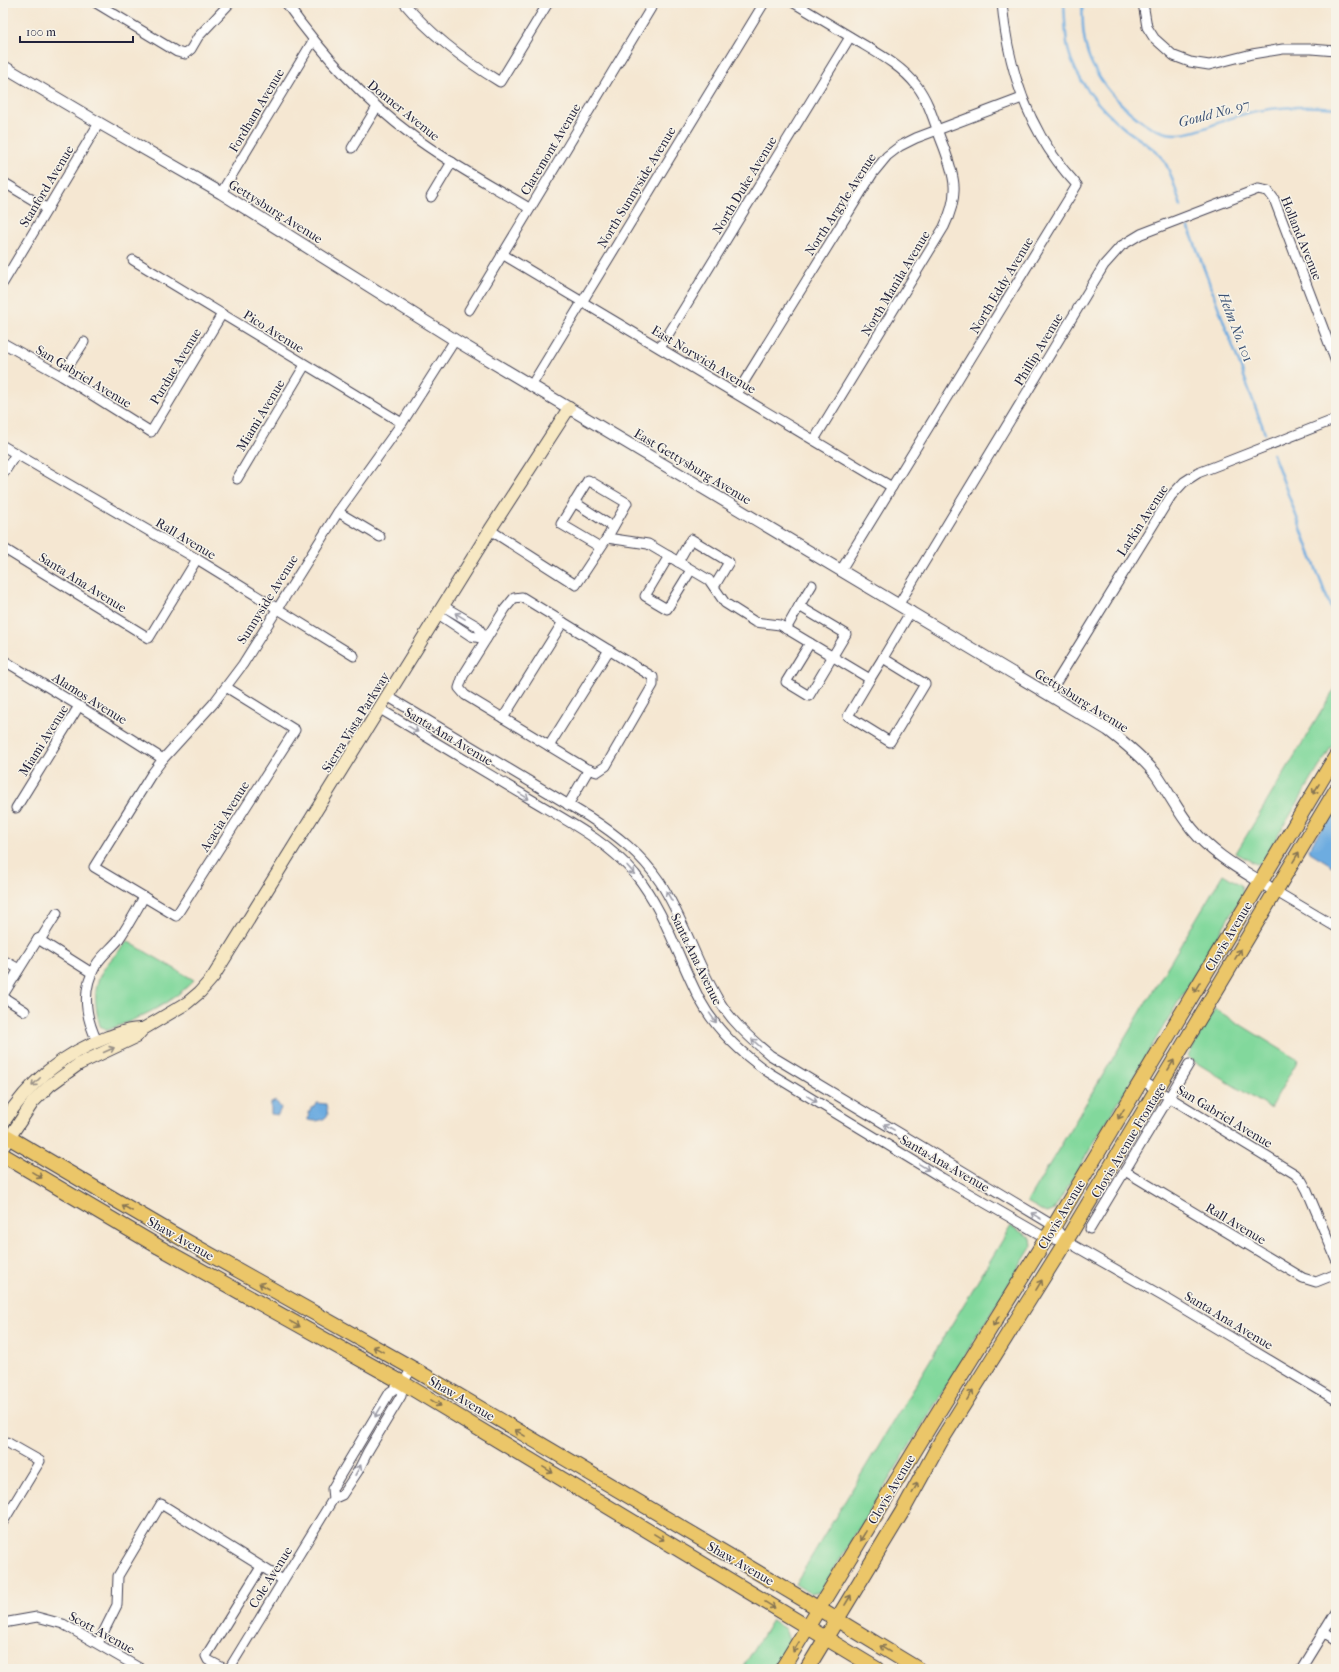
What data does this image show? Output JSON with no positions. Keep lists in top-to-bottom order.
{
  "streets": {
    "main road": ["Sierra Vista Parkway", "Clovis Avenue", "Shaw Avenue"],
    "street": [
      "Fordham Avenue",
      "Donner Avenue",
      "Claremont Avenue",
      "North Duke Avenue",
      "Stanford Avenue",
      "North Sunnyside Avenue",
      "North Argyle Avenue",
      "Gettysburg Avenue",
      "Holland Avenue",
      "North Manila Avenue",
      "North Eddy Avenue",
      "Pico Avenue",
      "Phillip Avenue",
      "East Norwich Avenue",
      "Purdue Avenue",
      "San Gabriel Avenue",
      "Miami Avenue",
      "East Gettysburg Avenue",
      "Larkin Avenue",
      "Rall Avenue",
      "Santa Ana Avenue",
      "Sunnyside Avenue",
      "Alamos Avenue",
      "Acacia Avenue",
      "Clovis Avenue Frontage",
      "Cole Avenue",
      "Scott Avenue"
    ]
  },
  "crossings": [
    ["Fordham Avenue", "Donner Avenue"],
    ["Fordham Avenue", "Gettysburg Avenue"],
    ["Donner Avenue", "Claremont Avenue"],
    ["Claremont Avenue", "East Norwich Avenue"],
    ["North Duke Avenue", "North Manila Avenue"],
    ["North Duke Avenue", "East Norwich Avenue"],
    ["Stanford Avenue", "Gettysburg Avenue"],
    ["North Sunnyside Avenue", "Gettysburg Avenue"],
    ["North Sunnyside Avenue", "East Norwich Avenue"],
    ["North Sunnyside Avenue", "East Gettysburg Avenue"],
    ["North Argyle Avenue", "North Manila Avenue"],
    ["North Argyle Avenue", "North Eddy Avenue"],
    ["North Argyle Avenue", "East Norwich Avenue"],
    ["Gettysburg Avenue", "North Eddy Avenue"],
    ["Gettysburg Avenue", "Phillip Avenue"],
    ["Gettysburg Avenue", "East Gettysburg Avenue"],
    ["Gettysburg Avenue", "Larkin Avenue"],
    ["Gettysburg Avenue", "Sunnyside Avenue"],
    ["Gettysburg Avenue", "Clovis Avenue"],
    ["Holland Avenue", "Phillip Avenue"],
    ["North Manila Avenue", "East Norwich Avenue"],
    ["North Eddy Avenue", "East Norwich Avenue"],
    ["North Eddy Avenue", "East Gettysburg Avenue"],
    ["Pico Avenue", "Purdue Avenue"],
    ["Pico Avenue", "Miami Avenue"],
    ["Pico Avenue", "Sunnyside Avenue"],
    ["Purdue Avenue", "San Gabriel Avenue"],
    ["San Gabriel Avenue", "Clovis Avenue"],
    ["San Gabriel Avenue", "Clovis Avenue Frontage"],
    ["Miami Avenue", "Alamos Avenue"],
    ["East Gettysburg Avenue", "Sierra Vista Parkway"],
    ["Rall Avenue", "Santa Ana Avenue"],
    ["Rall Avenue", "Sunnyside Avenue"],
    ["Rall Avenue", "Clovis Avenue Frontage"],
    ["Santa Ana Avenue", "Sierra Vista Parkway"],
    ["Santa Ana Avenue", "Clovis Avenue"],
    ["Sunnyside Avenue", "Alamos Avenue"],
    ["Sunnyside Avenue", "Acacia Avenue"],
    ["Sierra Vista Parkway", "Shaw Avenue"],
    ["Clovis Avenue", "Shaw Avenue"],
    ["Shaw Avenue", "Cole Avenue"]
  ],
  "water": ["Gould No. 97", "Helm No. 101"],
  "scale_bar": "100 m"
}
